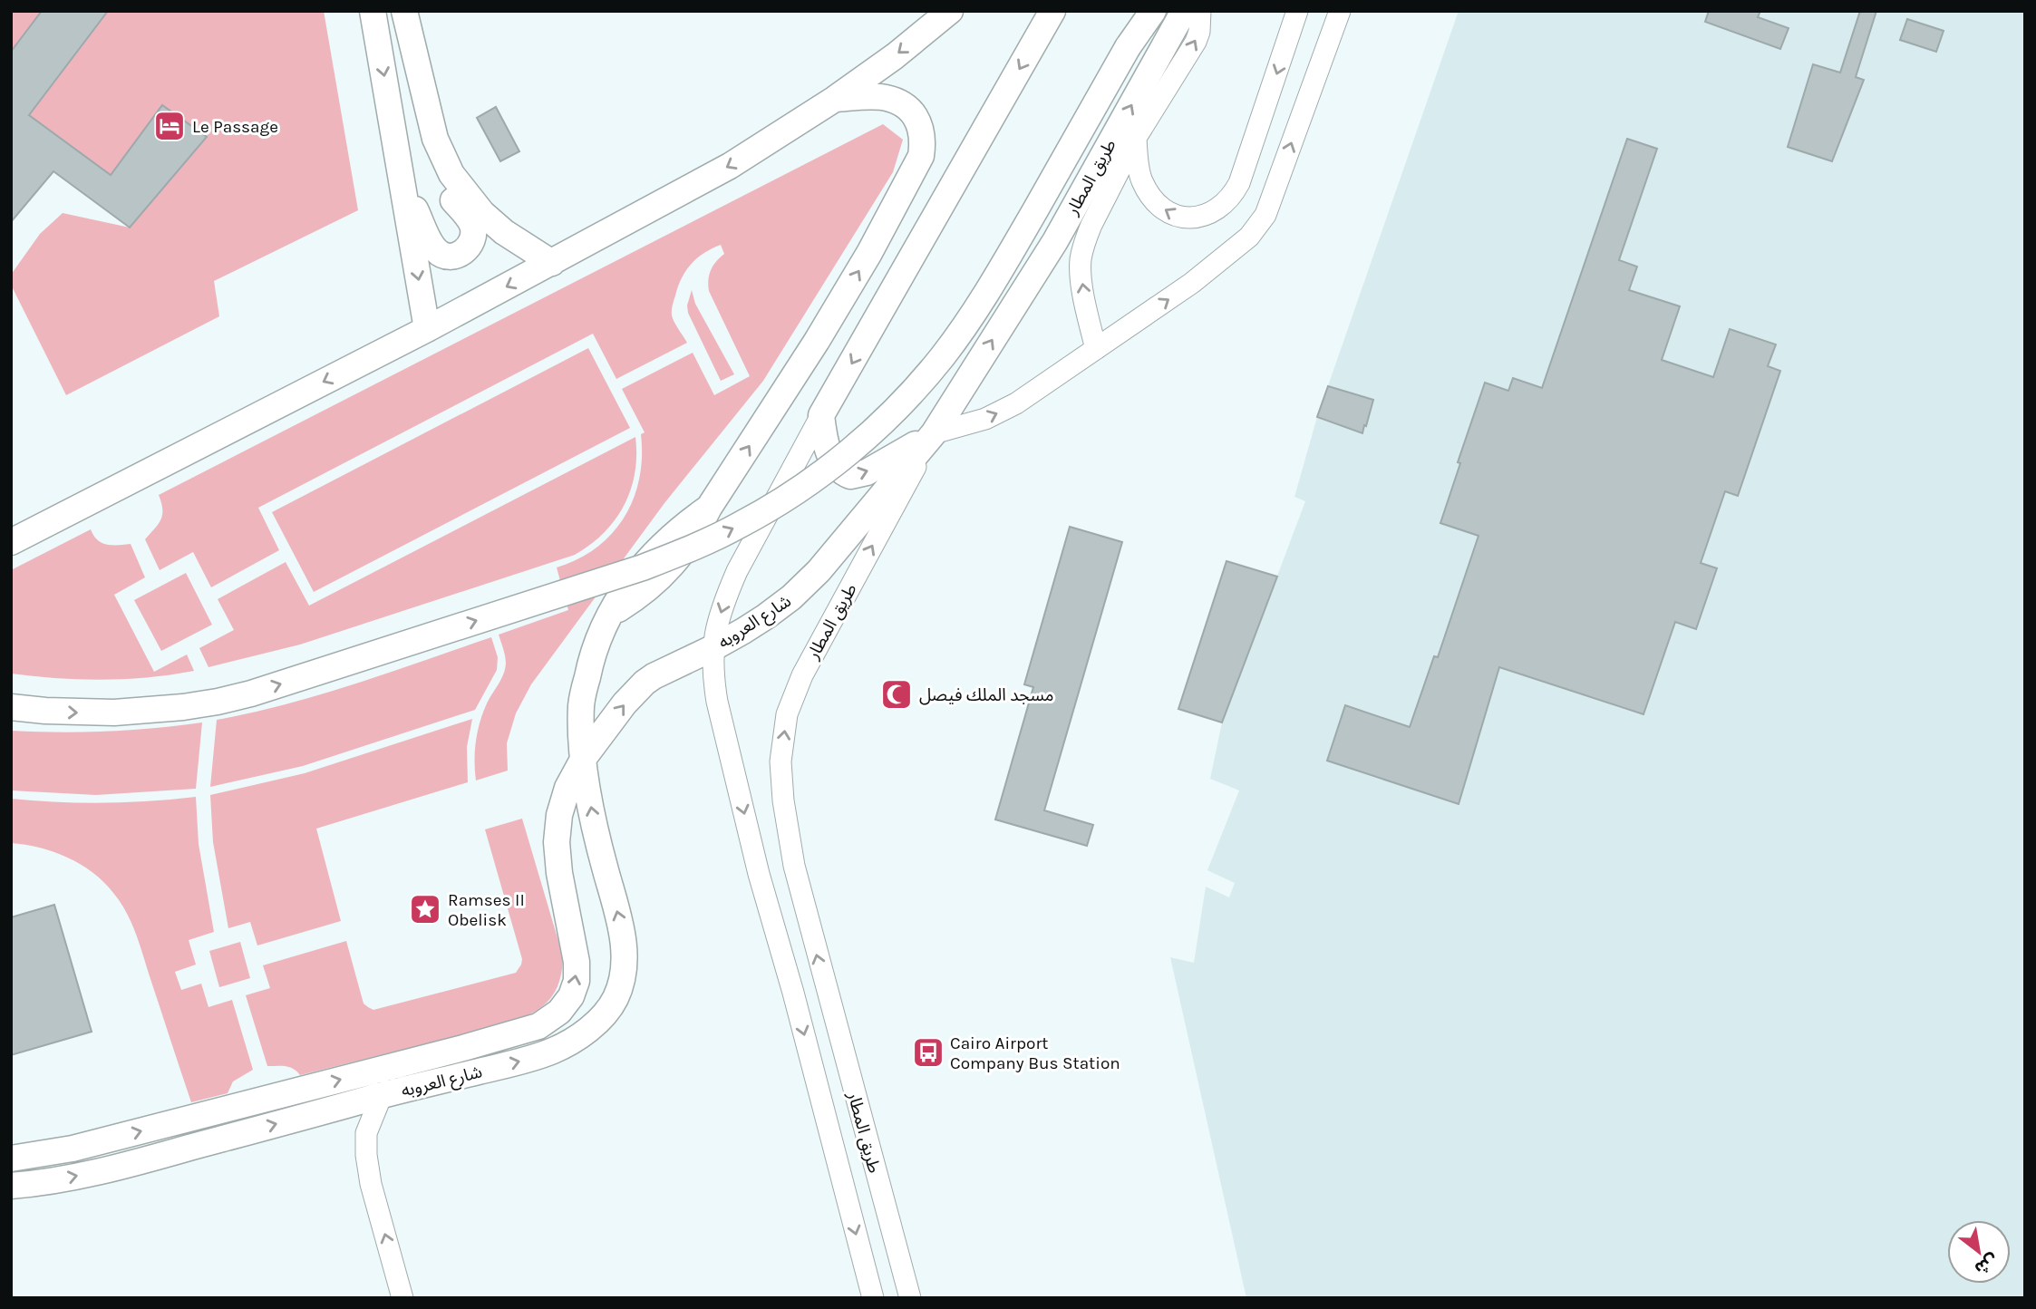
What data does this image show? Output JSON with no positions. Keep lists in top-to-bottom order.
{
  "streets": {
    "main road": ["طريق المطار", "شارع العروبه"]
  },
  "crossings": [
    ["طريق المطار", "شارع العروبه"]
  ],
  "one_way": ["شارع العروبه"],
  "places": {
    "hotel": ["Le Passage"],
    "mosque": ["مسجد الملك فيصل"],
    "place": ["Ramses II Obelisk"],
    "bus stop": ["Cairo Airport Company Bus Station"]
  },
  "north": "bottom right"
}
